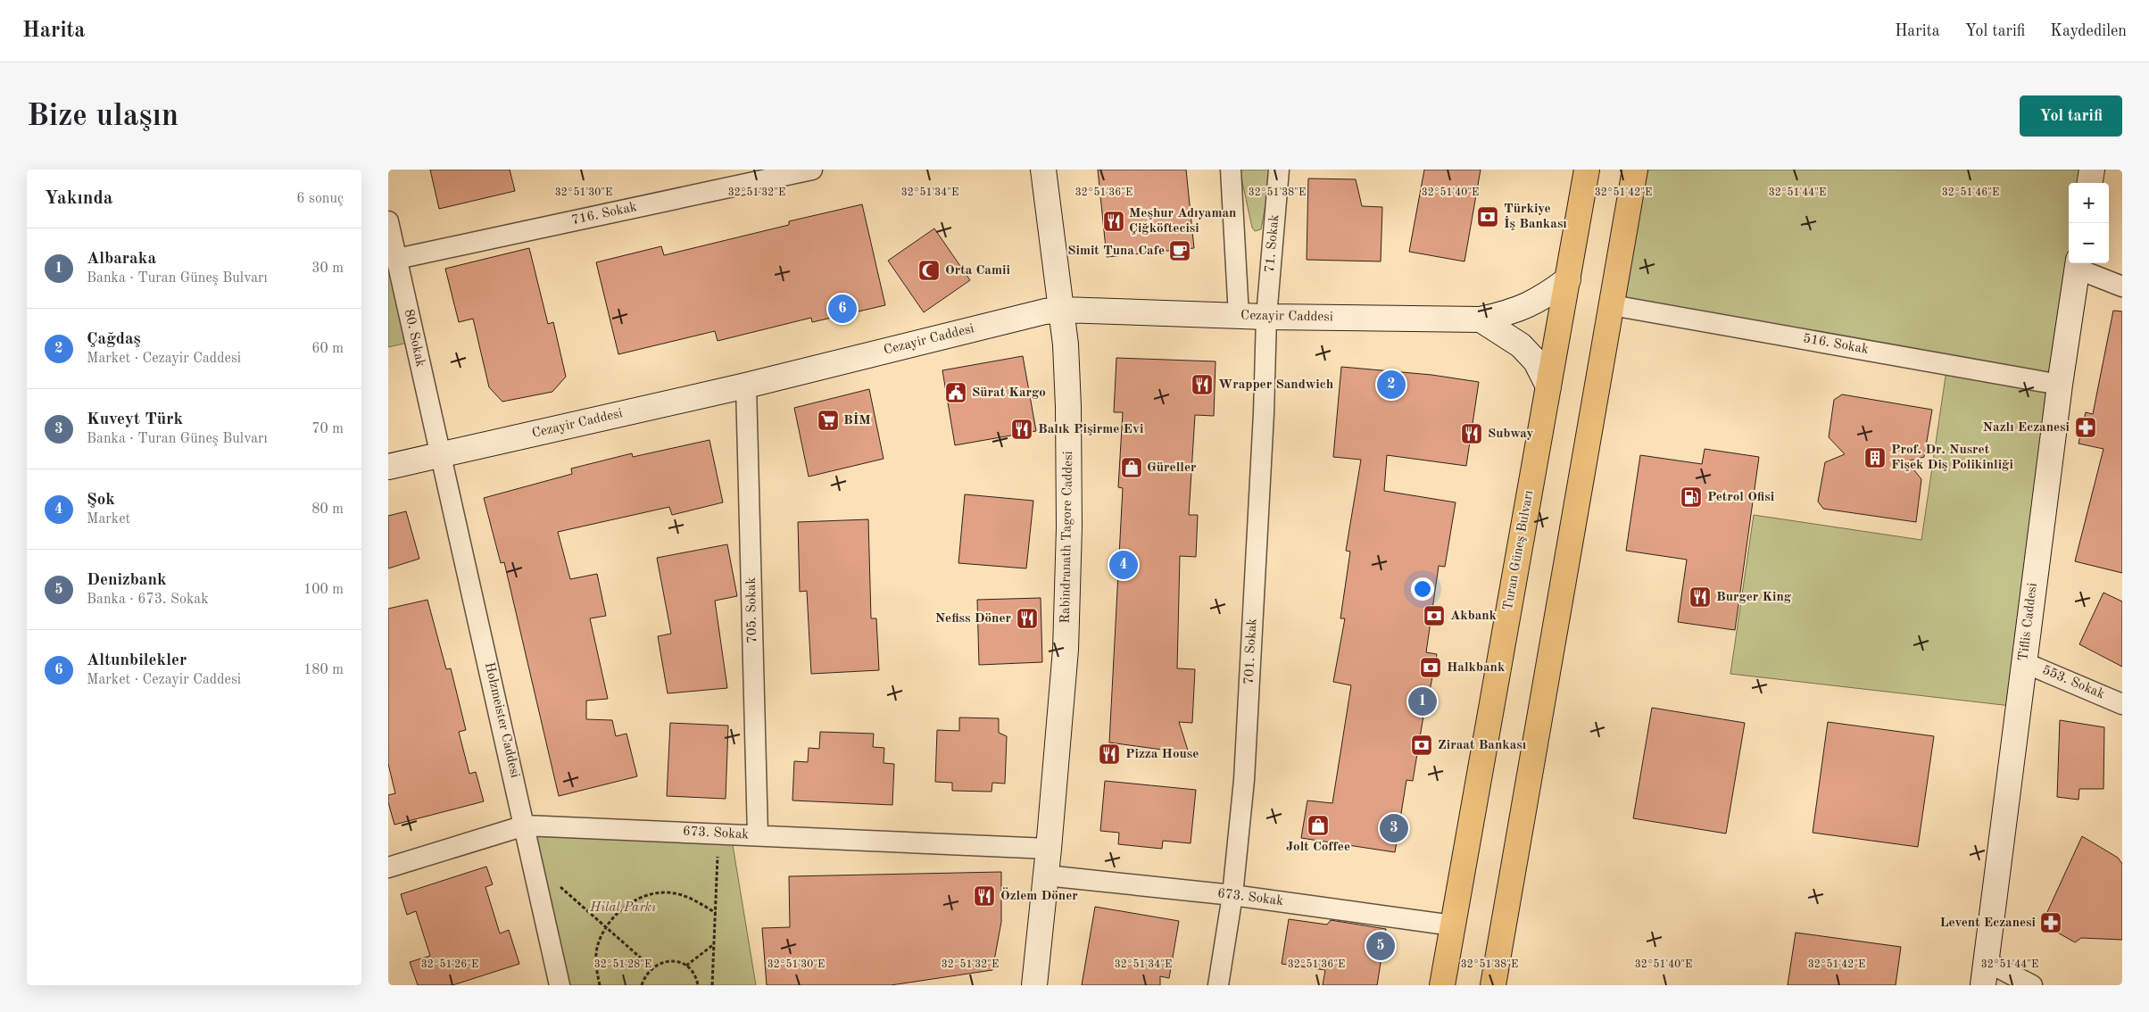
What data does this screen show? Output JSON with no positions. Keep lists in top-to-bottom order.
{
  "streets": {
    "main road": ["Turan Güneş Bulvarı"],
    "street": [
      "716. Sokak",
      "71. Sokak",
      "Cezayir Caddesi",
      "80. Sokak",
      "516. Sokak",
      "Rabindranath Tagore Caddesi",
      "705. Sokak",
      "Tiflis Caddesi",
      "701. Sokak",
      "553. Sokak",
      "Holzmeister Caddesi",
      "673. Sokak"
    ]
  },
  "crossings": [
    ["716. Sokak", "80. Sokak"],
    ["71. Sokak", "Cezayir Caddesi"],
    ["71. Sokak", "701. Sokak"],
    ["Cezayir Caddesi", "80. Sokak"],
    ["Cezayir Caddesi", "Rabindranath Tagore Caddesi"],
    ["Cezayir Caddesi", "Turan Güneş Bulvarı"],
    ["Cezayir Caddesi", "705. Sokak"],
    ["Cezayir Caddesi", "701. Sokak"],
    ["Cezayir Caddesi", "Holzmeister Caddesi"],
    ["80. Sokak", "Holzmeister Caddesi"],
    ["516. Sokak", "Tiflis Caddesi"],
    ["Rabindranath Tagore Caddesi", "673. Sokak"],
    ["Turan Güneş Bulvarı", "673. Sokak"],
    ["705. Sokak", "673. Sokak"],
    ["Tiflis Caddesi", "553. Sokak"],
    ["701. Sokak", "673. Sokak"],
    ["Holzmeister Caddesi", "673. Sokak"]
  ],
  "parks": ["Hilal Parkı"],
  "places": {
    "bank": [
      "Türkiye İş Bankası",
      "Akbank",
      "Halkbank",
      "Ziraat Bankası"
    ],
    "restaurant": [
      "Meşhur Adıyaman Çiğköftecisi",
      "Wrapper Sandwich",
      "Balık Pişirme Evi",
      "Subway",
      "Burger King",
      "Nefiss Döner",
      "Pizza House",
      "Özlem Döner"
    ],
    "cafe": ["Simit Tuna Cafe"],
    "mosque": ["Orta Camii"],
    "public building": ["Sürat Kargo"],
    "supermarket": ["BİM"],
    "pharmacy": ["Nazlı Eczanesi", "Levent Eczanesi"],
    "building": ["Prof. Dr. Nusret Fişek Diş Polikinliği"],
    "shop": ["Güreller", "Jolt Coffee"],
    "fuel station": ["Petrol Ofisi"]
  },
  "page": {
    "header": "Harita",
    "nav": ["Harita", "Yol tarifi", "Kaydedilen"],
    "buttons": "Yol tarifi",
    "title": "Bize ulaşın",
    "heading": ["Yakında", "6 sonuç"],
    "map_buttons": ["+", "−"],
    "list": [
      {
        "mark": "1",
        "name": "Albaraka",
        "note": "Banka · Turan Güneş Bulvarı",
        "value": "30 m"
      },
      {
        "mark": "2",
        "name": "Çağdaş",
        "note": "Market · Cezayir Caddesi",
        "value": "60 m"
      },
      {
        "mark": "3",
        "name": "Kuveyt Türk",
        "note": "Banka · Turan Güneş Bulvarı",
        "value": "70 m"
      },
      {
        "mark": "4",
        "name": "Şok",
        "note": "Market",
        "value": "80 m"
      },
      {
        "mark": "5",
        "name": "Denizbank",
        "note": "Banka · 673. Sokak",
        "value": "100 m"
      },
      {
        "mark": "6",
        "name": "Altunbilekler",
        "note": "Market · Cezayir Caddesi",
        "value": "180 m"
      }
    ],
    "pins": [
      "6",
      "2",
      "4",
      "1",
      "3",
      "5"
    ]
  },
  "coordinates": [
    "32°51'30\"E",
    "32°51'32\"E",
    "32°51'34\"E",
    "32°51'36\"E",
    "32°51'38\"E",
    "32°51'40\"E",
    "32°51'42\"E",
    "32°51'44\"E",
    "32°51'46\"E",
    "32°51'26\"E",
    "32°51'28\"E"
  ]
}
